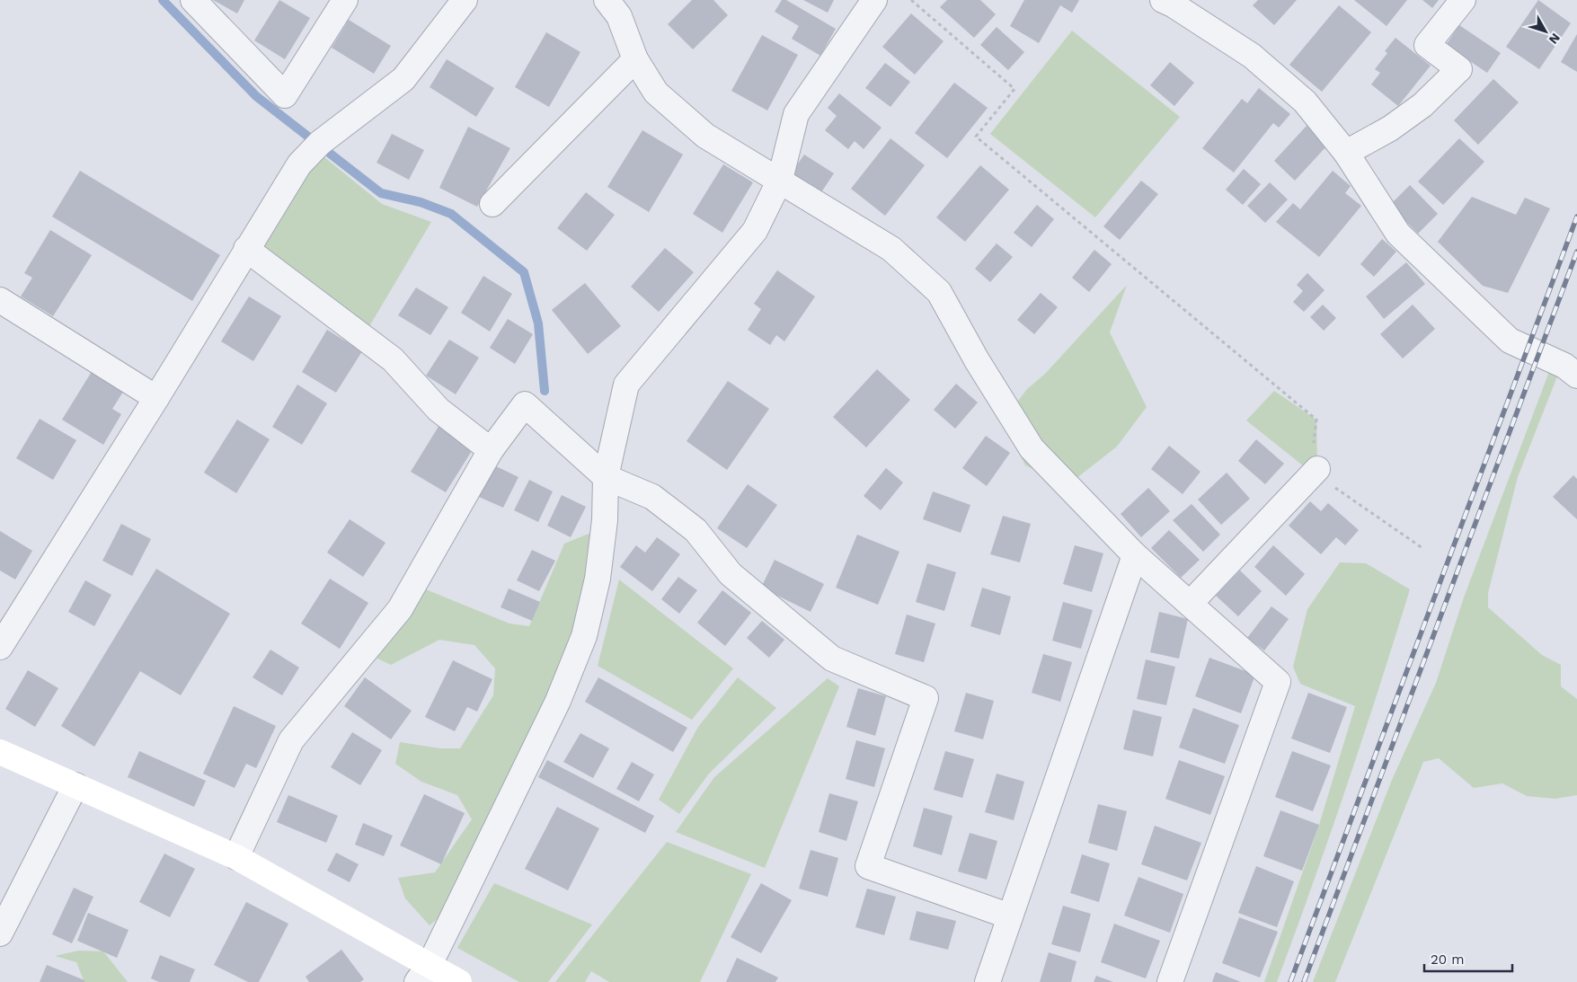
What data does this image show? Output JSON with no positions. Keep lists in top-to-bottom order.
{
  "scale_bar": "20 m",
  "north": "bottom right"
}
